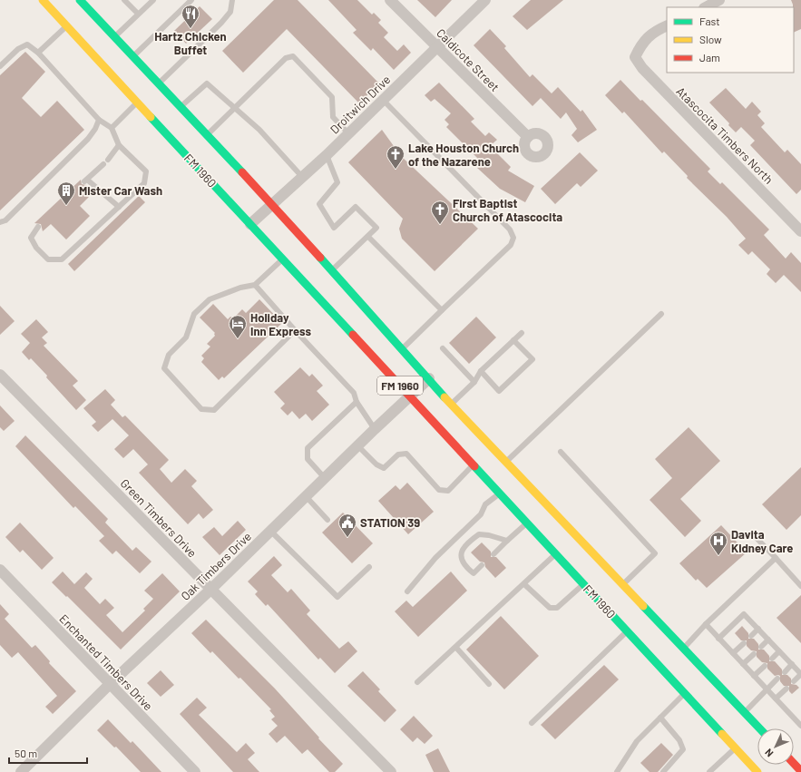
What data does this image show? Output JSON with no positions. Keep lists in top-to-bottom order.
{
  "streets": {
    "main road": ["FM 1960"],
    "street": [
      "Caldicote Street",
      "Droitwich Drive",
      "Atascocita Timbers North",
      "Green Timbers Drive",
      "Oak Timbers Drive",
      "Enchanted Timbers Drive"
    ]
  },
  "crossings": [
    ["Caldicote Street", "Droitwich Drive"],
    ["Droitwich Drive", "FM 1960"],
    ["FM 1960", "Oak Timbers Drive"],
    ["Green Timbers Drive", "Oak Timbers Drive"],
    ["Oak Timbers Drive", "Enchanted Timbers Drive"]
  ],
  "places": {
    "restaurant": ["Hartz Chicken Buffet"],
    "church": ["Lake Houston Church of the Nazarene", "First Baptist Church of Atascocita"],
    "building": ["Mister Car Wash"],
    "hotel": ["Holiday Inn Express"],
    "public building": ["STATION 39"],
    "hospital": ["Davita Kidney Care"]
  },
  "legend": ["Fast", "Slow", "Jam"],
  "scale_bar": "50 m",
  "north": "bottom left"
}
